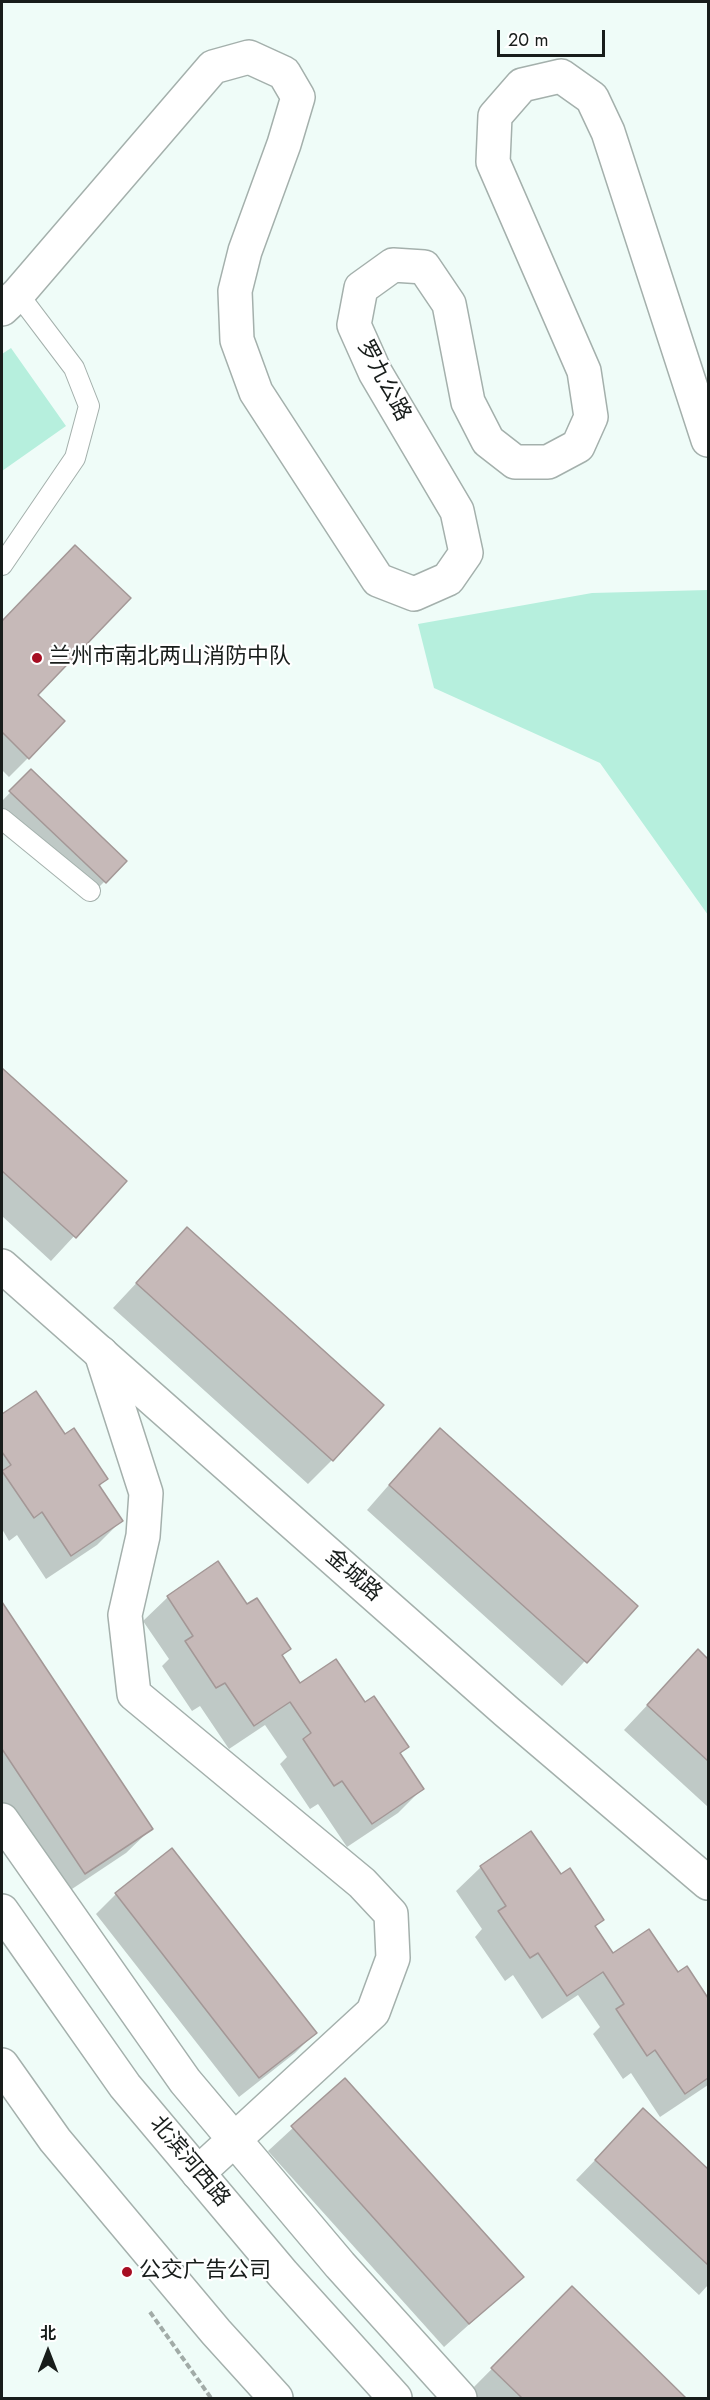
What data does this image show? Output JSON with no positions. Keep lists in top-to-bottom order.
{
  "streets": {
    "street": ["罗九公路", "金城路", "北滨河西路"]
  },
  "places": ["兰州市南北两山消防中队", "公交广告公司"],
  "scale_bar": "20 m",
  "north": "top"
}
